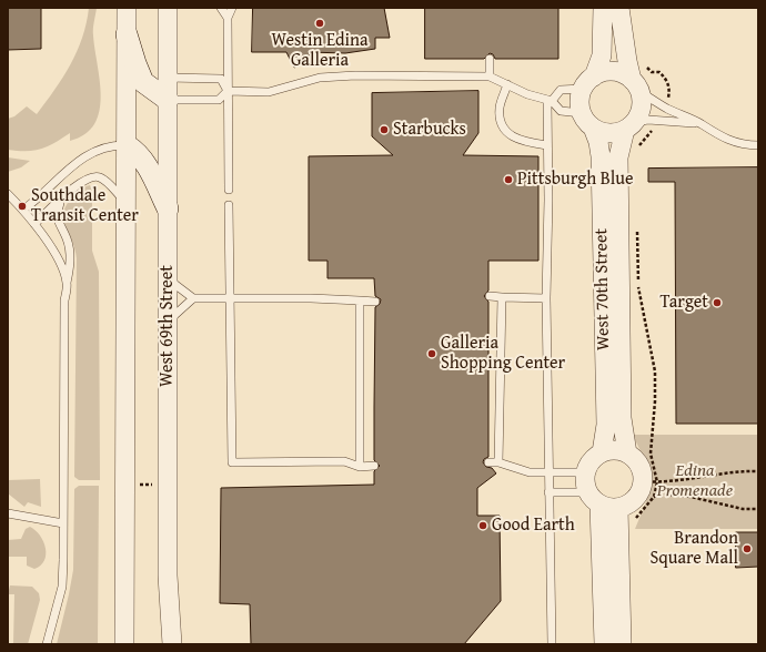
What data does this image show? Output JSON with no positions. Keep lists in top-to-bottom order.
{
  "streets": {
    "street": ["West 70th Street", "West 69th Street"]
  },
  "parks": ["Edina Promenade"],
  "places": [
    "Westin Edina Galleria",
    "Starbucks",
    "Pittsburgh Blue",
    "Southdale Transit Center",
    "Target",
    "Galleria Shopping Center",
    "Good Earth",
    "Brandon Square Mall"
  ]
}
